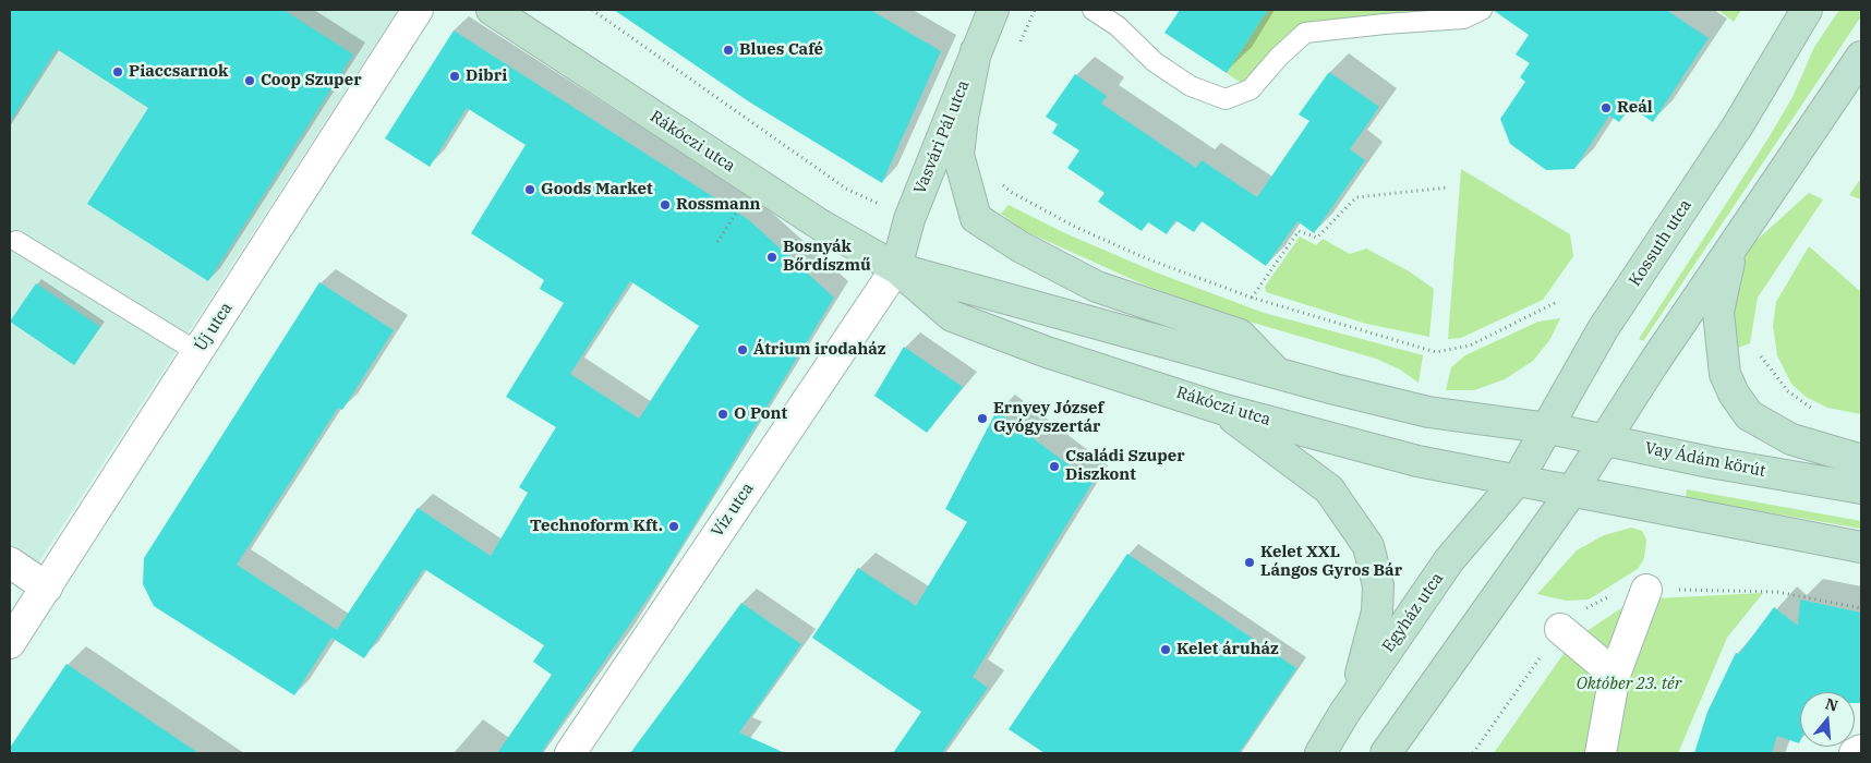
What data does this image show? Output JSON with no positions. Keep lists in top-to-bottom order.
{
  "streets": {
    "street": [
      "Vasvári Pál utca",
      "Rákóczi utca",
      "Kossuth utca",
      "Új utca",
      "Vay Ádám körút",
      "Víz utca",
      "Egyház utca"
    ]
  },
  "crossings": [
    ["Vasvári Pál utca", "Rákóczi utca"],
    ["Vasvári Pál utca", "Víz utca"],
    ["Rákóczi utca", "Kossuth utca"],
    ["Rákóczi utca", "Vay Ádám körút"],
    ["Rákóczi utca", "Víz utca"],
    ["Rákóczi utca", "Egyház utca"],
    ["Kossuth utca", "Vay Ádám körút"],
    ["Kossuth utca", "Egyház utca"]
  ],
  "parks": ["Október 23. tér"],
  "places": [
    "Blues Café",
    "Piaccsarnok",
    "Dibri",
    "Coop Szuper",
    "Reál",
    "Goods Market",
    "Rossmann",
    "Bosnyák Bőrdíszmű",
    "Átrium irodaház",
    "O Pont",
    "Ernyey József Gyógyszertár",
    "Családi Szuper Diszkont",
    "Technoform Kft.",
    "Kelet XXL Lángos Gyros Bár",
    "Kelet áruház"
  ],
  "north": "top"
}
